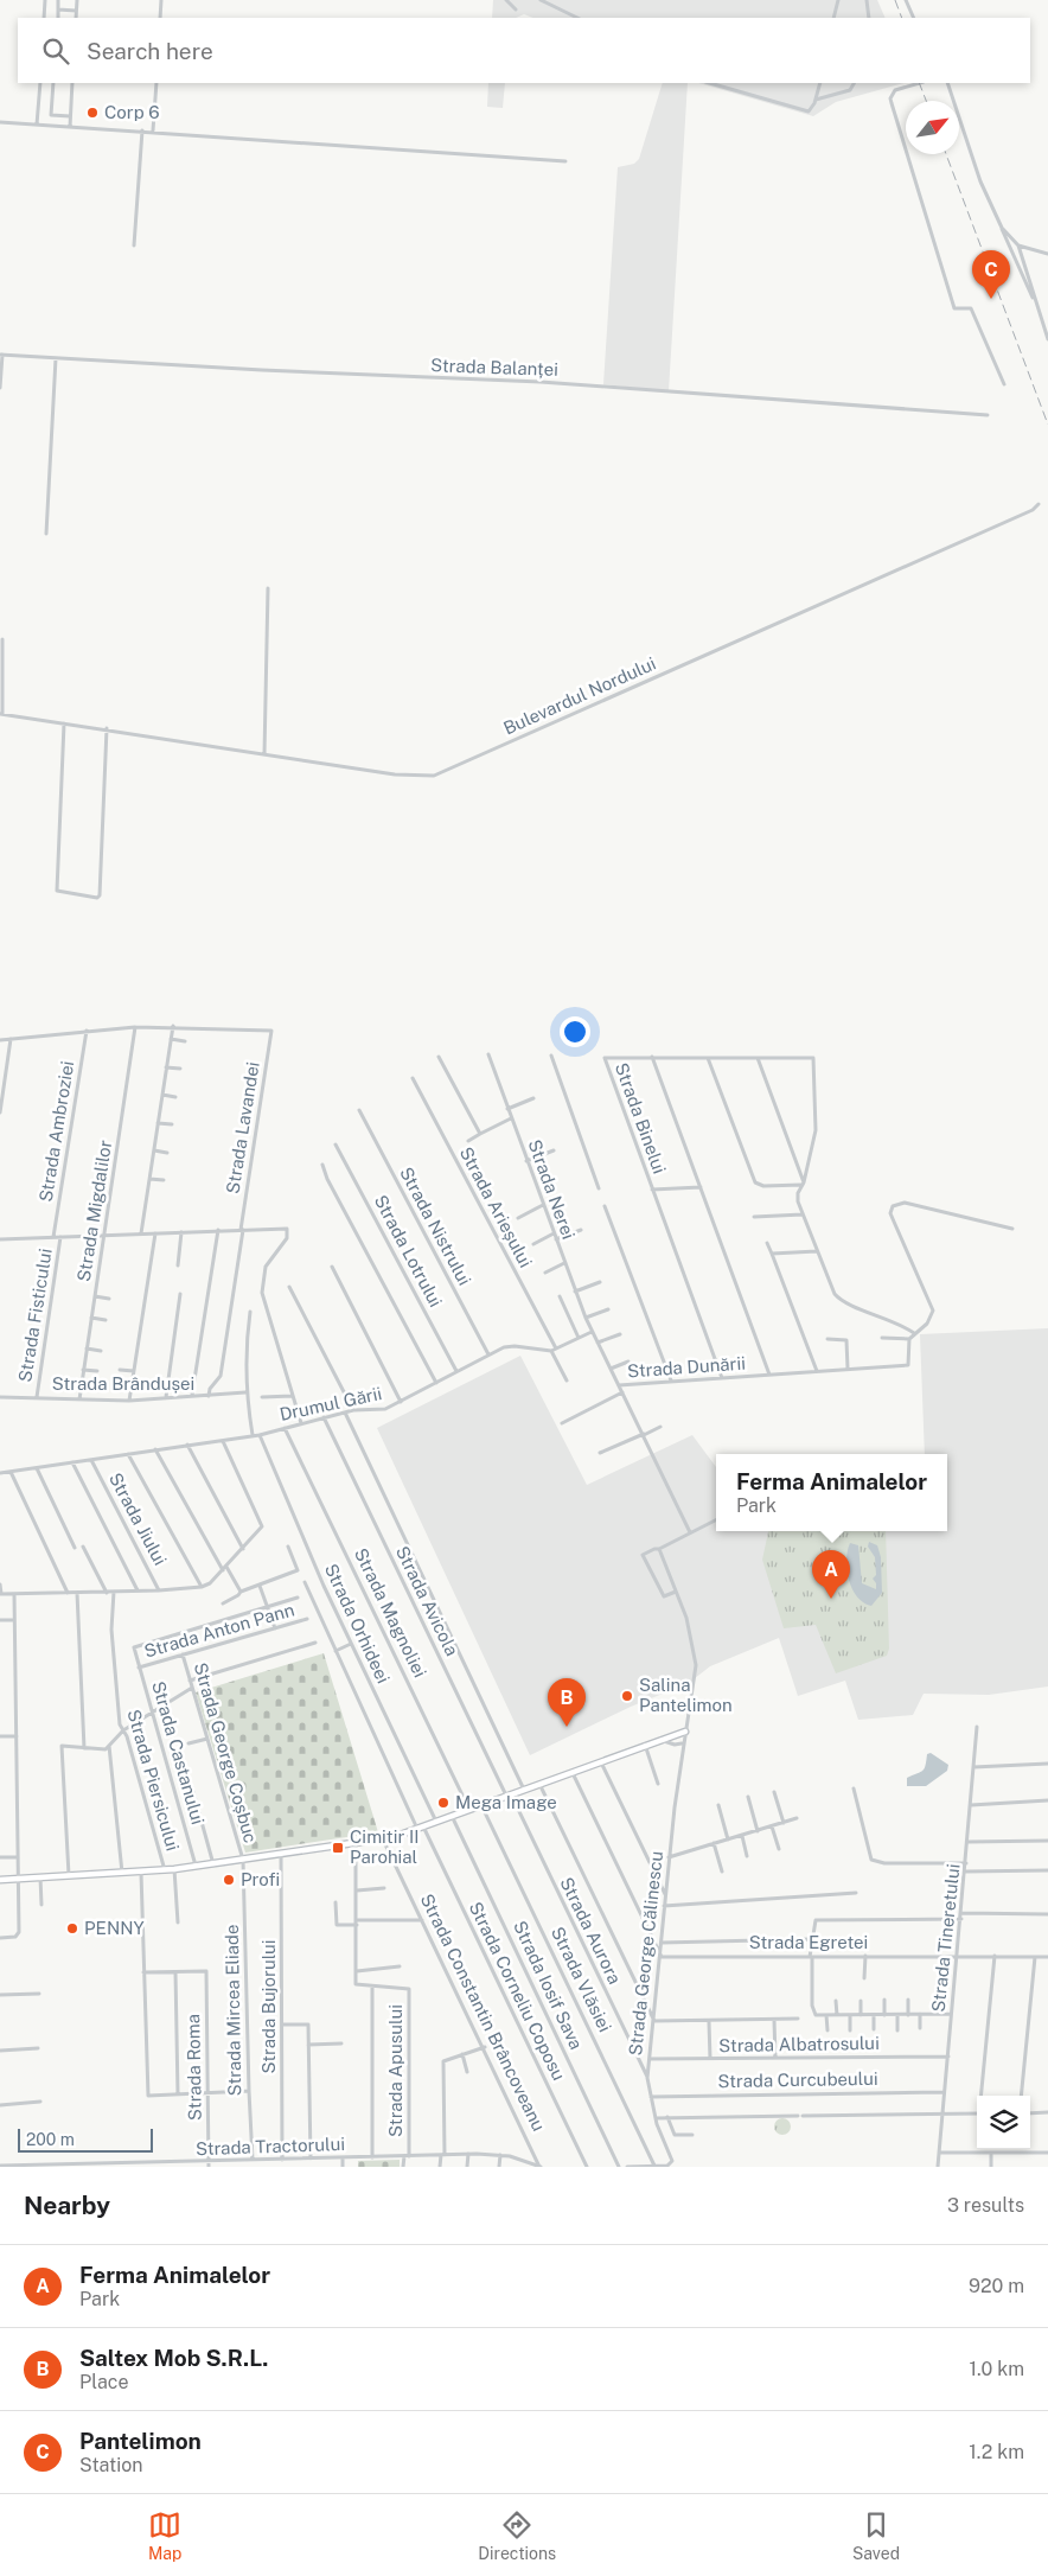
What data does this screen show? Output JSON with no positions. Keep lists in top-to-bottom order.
{
  "streets": {
    "street": [
      "Strada Balanței",
      "Bulevardul Nordului",
      "Strada Binelui",
      "Strada Lavandei",
      "Strada Ambroziei",
      "Strada Nerei",
      "Strada Arieșului",
      "Strada Migdalilor",
      "Strada Nistrului",
      "Strada Lotrului",
      "Strada Fisticului",
      "Strada Dunării",
      "Strada Brândușei",
      "Drumul Gării",
      "Strada Jiului",
      "Strada Avicola",
      "Strada Magnoliei",
      "Strada Orhideei",
      "Strada Anton Pann",
      "Strada Castanului",
      "Strada George Coșbuc",
      "Strada Piersicului",
      "Strada Aurora",
      "Strada Tineretului",
      "Strada Egretei",
      "Strada George Călinescu",
      "Strada Vlăsiei",
      "Strada Iosif Sava",
      "Strada Corneliu Coposu",
      "Strada Bujorului",
      "Strada Mircea Eliade",
      "Strada Constantin Brâncoveanu",
      "Strada Albatrosului",
      "Strada Roma",
      "Strada Apusului",
      "Strada Curcubeului",
      "Strada Tractorului"
    ]
  },
  "crossings": [
    ["Strada Binelui", "Strada Dunării"],
    ["Strada Lavandei", "Strada Brândușei"],
    ["Strada Arieșului", "Drumul Gării"],
    ["Strada Migdalilor", "Strada Brândușei"],
    ["Strada Nistrului", "Drumul Gării"],
    ["Strada Lotrului", "Drumul Gării"],
    ["Strada Fisticului", "Strada Brândușei"],
    ["Drumul Gării", "Strada Jiului"],
    ["Drumul Gării", "Strada Avicola"],
    ["Drumul Gării", "Strada Magnoliei"],
    ["Drumul Gării", "Strada Orhideei"],
    ["Strada Avicola", "Strada Aurora"],
    ["Strada Anton Pann", "Strada Castanului"],
    ["Strada Anton Pann", "Strada George Coșbuc"],
    ["Strada George Coșbuc", "Strada Mircea Eliade"],
    ["Strada Aurora", "Strada George Călinescu"],
    ["Strada Tineretului", "Strada Egretei"],
    ["Strada Tineretului", "Strada Albatrosului"],
    ["Strada Tineretului", "Strada Curcubeului"],
    ["Strada Egretei", "Strada George Călinescu"],
    ["Strada George Călinescu", "Strada Albatrosului"],
    ["Strada George Călinescu", "Strada Curcubeului"],
    ["Strada Bujorului", "Strada Tractorului"],
    ["Strada Mircea Eliade", "Strada Tractorului"],
    ["Strada Constantin Brâncoveanu", "Strada Tractorului"],
    ["Strada Roma", "Strada Tractorului"],
    ["Strada Apusului", "Strada Tractorului"]
  ],
  "places": {
    "other": [
      "Corp 6",
      "Salina Pantelimon",
      "Mega Image",
      "Profi",
      "PENNY"
    ],
    "transit": ["Cimitir II Parohial"]
  },
  "scale_bar": "200 m",
  "north": "top right",
  "page": {
    "search": "Search here",
    "pins": ["C", "A", "B"],
    "popup": ["Ferma Animalelor", "Park"],
    "scale": "200 m",
    "heading": ["Nearby", "3 results"],
    "list": [
      {
        "mark": "A",
        "name": "Ferma Animalelor",
        "note": "Park",
        "value": "920 m"
      },
      {
        "mark": "B",
        "name": "Saltex Mob S.R.L.",
        "note": "Place",
        "value": "1.0 km"
      },
      {
        "mark": "C",
        "name": "Pantelimon",
        "note": "Station",
        "value": "1.2 km"
      }
    ],
    "nav": ["Map", "Directions", "Saved"]
  }
}
